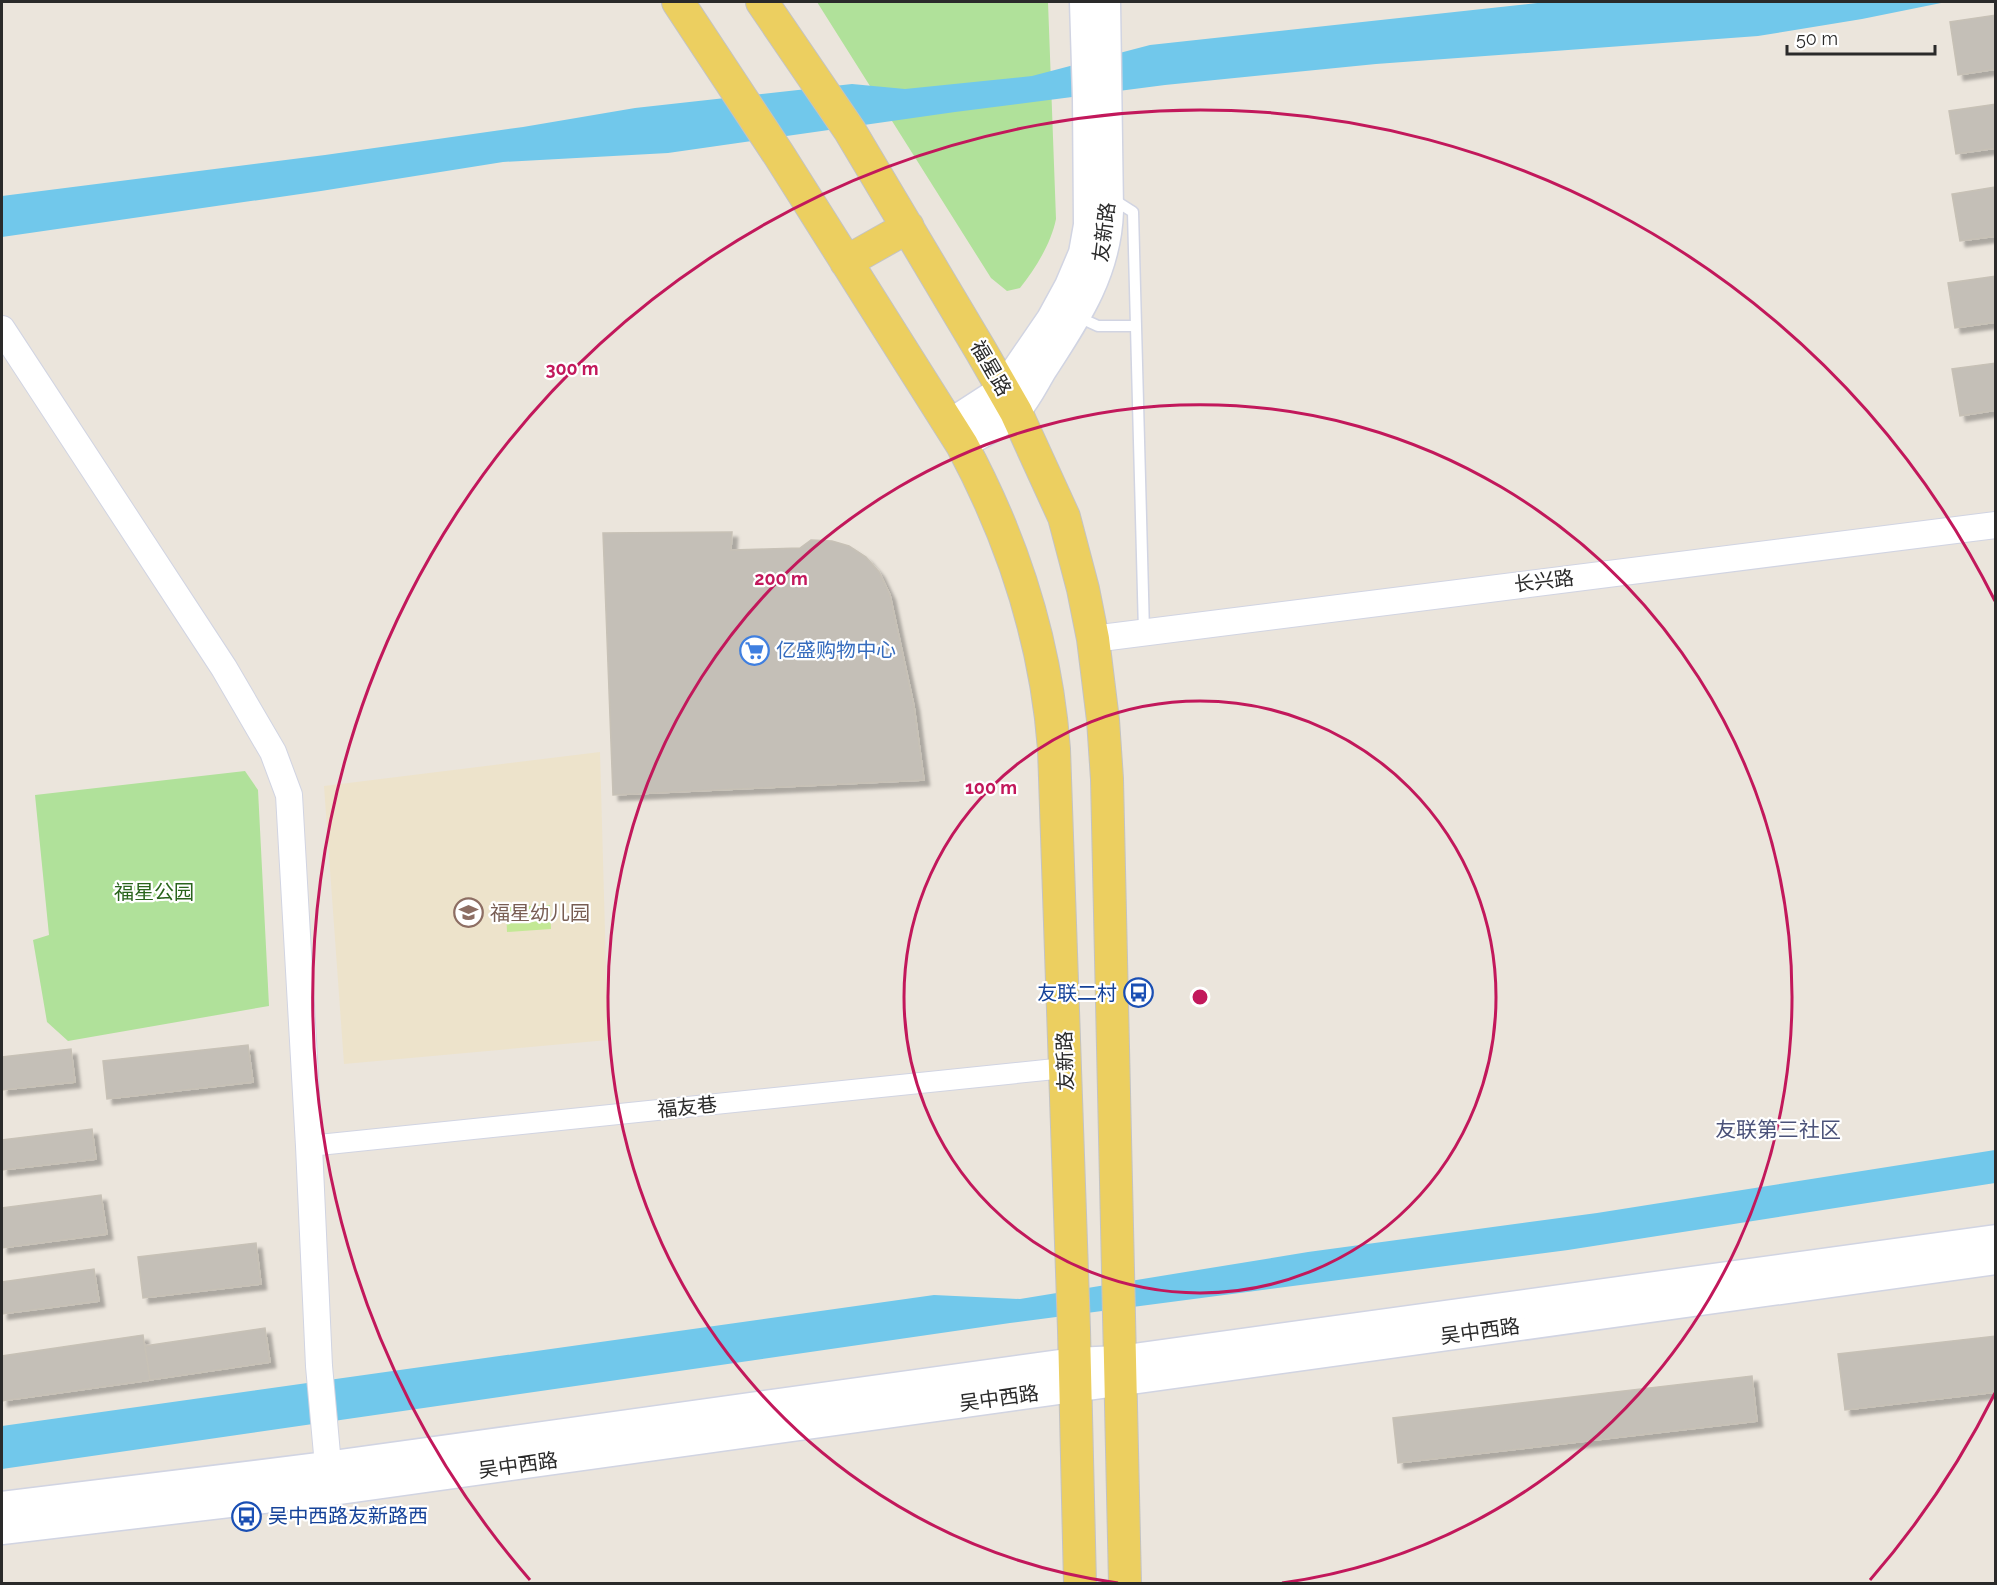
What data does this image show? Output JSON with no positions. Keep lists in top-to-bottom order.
{
  "streets": {
    "main road": ["友新路", "福星路", "吴中西路"],
    "street": ["长兴路", "福友巷"]
  },
  "crossings": [
    ["友新路", "福星路"],
    ["友新路", "福友巷"],
    ["友新路", "吴中西路"],
    ["福星路", "长兴路"],
    ["福星路", "吴中西路"]
  ],
  "districts": ["友联第三社区"],
  "parks": ["福星公园"],
  "places": {
    "supermarket": ["亿盛购物中心"],
    "school or university": ["福星幼儿园"],
    "bus stop": ["友联二村", "吴中西路友新路西"]
  },
  "scale_bar": "50 m",
  "rings": ["300 m", "200 m", "100 m"]
}
